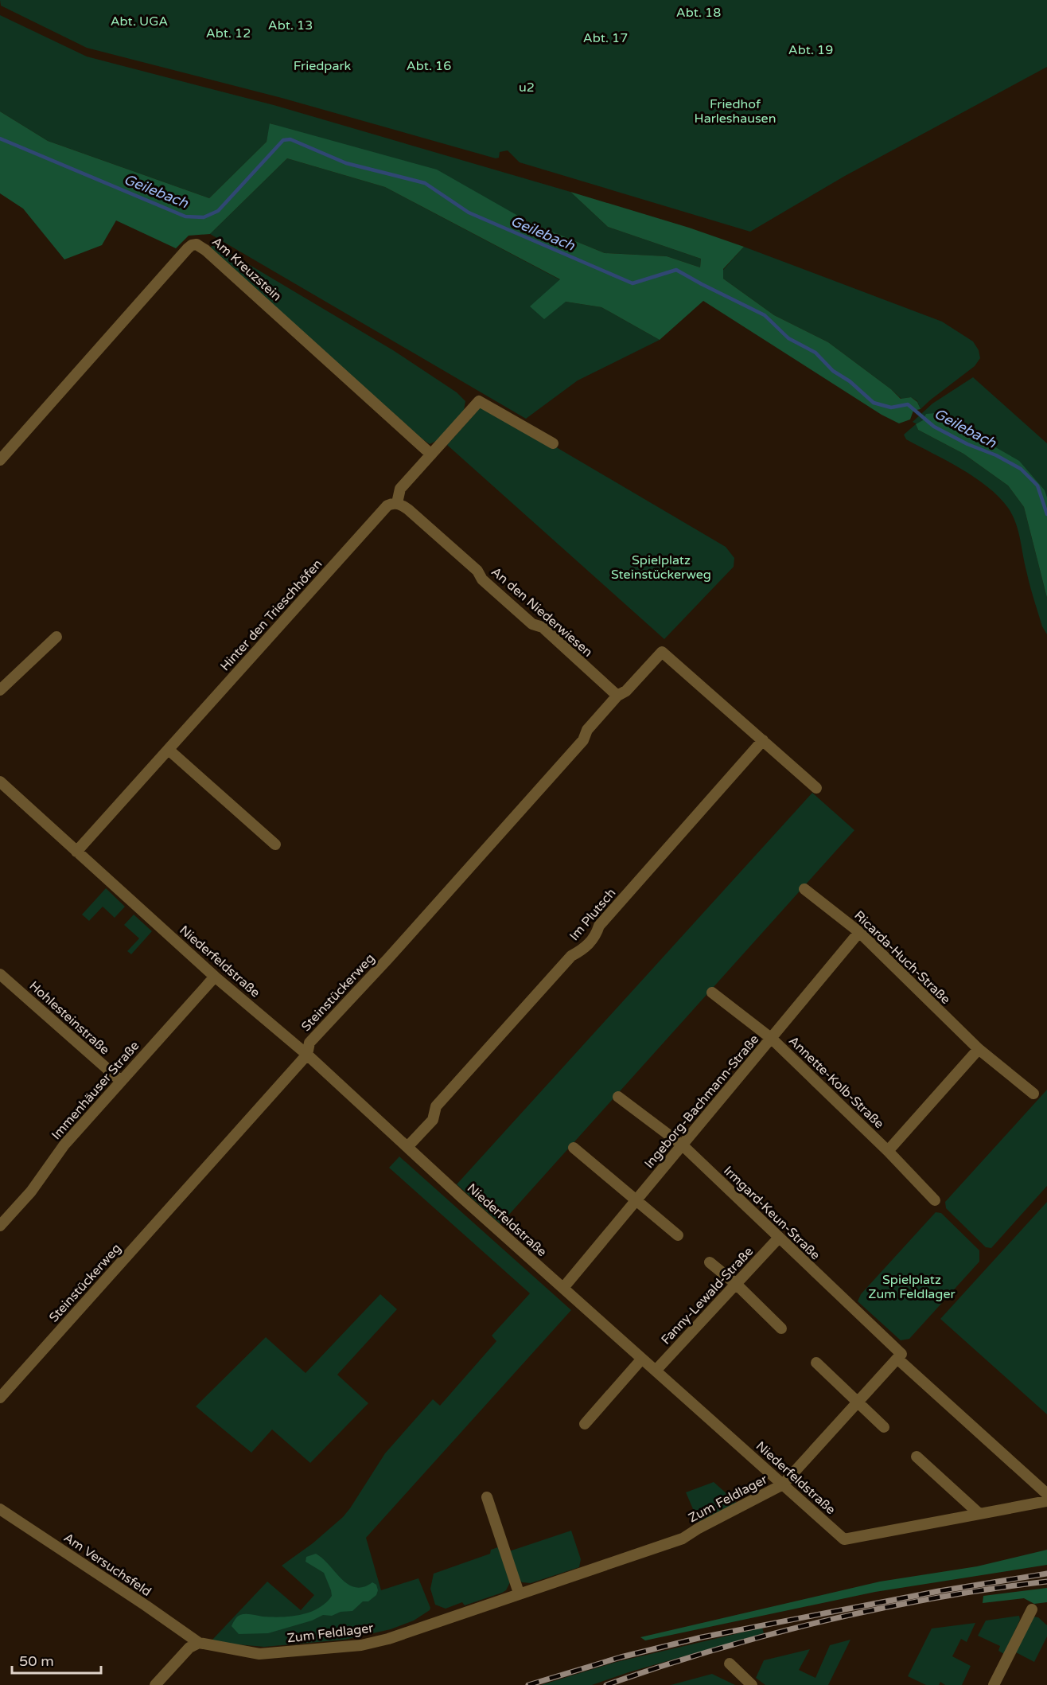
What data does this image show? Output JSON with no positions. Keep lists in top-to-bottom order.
{
  "streets": {
    "street": [
      "Am Kreuzstein",
      "An den Niederwiesen",
      "Hinter den Trieschhöfen",
      "Im Plutsch",
      "Ricarda-Huch-Straße",
      "Niederfeldstraße",
      "Steinstückerweg",
      "Hohlesteinstraße",
      "Annette-Kolb-Straße",
      "Immenhäuser Straße",
      "Ingeborg-Bachmann-Straße",
      "Irmgard-Keun-Straße",
      "Fanny-Lewald-Straße",
      "Zum Feldlager",
      "Am Versuchsfeld"
    ]
  },
  "crossings": [
    ["An den Niederwiesen", "Hinter den Trieschhöfen"],
    ["An den Niederwiesen", "Steinstückerweg"],
    ["Hinter den Trieschhöfen", "Niederfeldstraße"],
    ["Im Plutsch", "Niederfeldstraße"],
    ["Im Plutsch", "Steinstückerweg"],
    ["Ricarda-Huch-Straße", "Ingeborg-Bachmann-Straße"],
    ["Niederfeldstraße", "Steinstückerweg"],
    ["Niederfeldstraße", "Immenhäuser Straße"],
    ["Niederfeldstraße", "Ingeborg-Bachmann-Straße"],
    ["Niederfeldstraße", "Fanny-Lewald-Straße"],
    ["Niederfeldstraße", "Zum Feldlager"],
    ["Hohlesteinstraße", "Immenhäuser Straße"],
    ["Annette-Kolb-Straße", "Ingeborg-Bachmann-Straße"],
    ["Ingeborg-Bachmann-Straße", "Irmgard-Keun-Straße"],
    ["Irmgard-Keun-Straße", "Fanny-Lewald-Straße"],
    ["Irmgard-Keun-Straße", "Zum Feldlager"],
    ["Zum Feldlager", "Am Versuchsfeld"]
  ],
  "water": ["Geilebach"],
  "parks": [
    "Abt. 18",
    "Abt. UGA",
    "Abt. 13",
    "Abt. 12",
    "Abt. 17",
    "Abt. 19",
    "Friedpark",
    "Abt. 16",
    "u2",
    "Friedhof Harleshausen",
    "Spielplatz Steinstückerweg",
    "Spielplatz Zum Feldlager"
  ],
  "scale_bar": "50 m"
}
